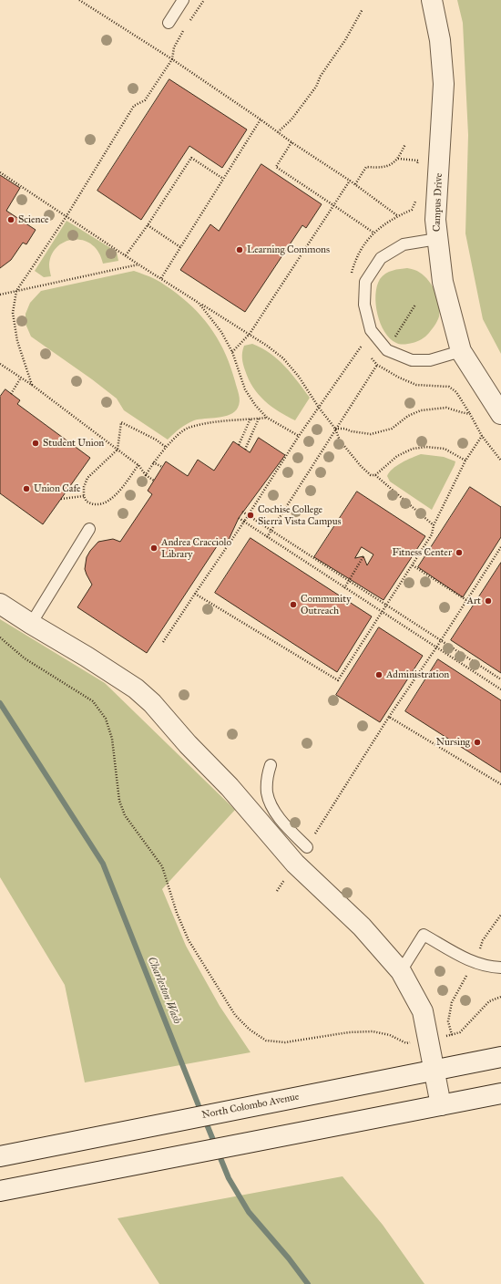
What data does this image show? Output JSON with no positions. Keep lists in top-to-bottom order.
{
  "streets": {
    "street": ["Campus Drive", "North Colombo Avenue"]
  },
  "water": ["Charleston Wash"],
  "places": [
    "Science",
    "Learning Commons",
    "Student Union",
    "Union Cafe",
    "Cochise College Sierra Vista Campus",
    "Andrea Cracciolo Library",
    "Fitness Center",
    "Art",
    "Community Outreach",
    "Administration",
    "Nursing"
  ]
}
